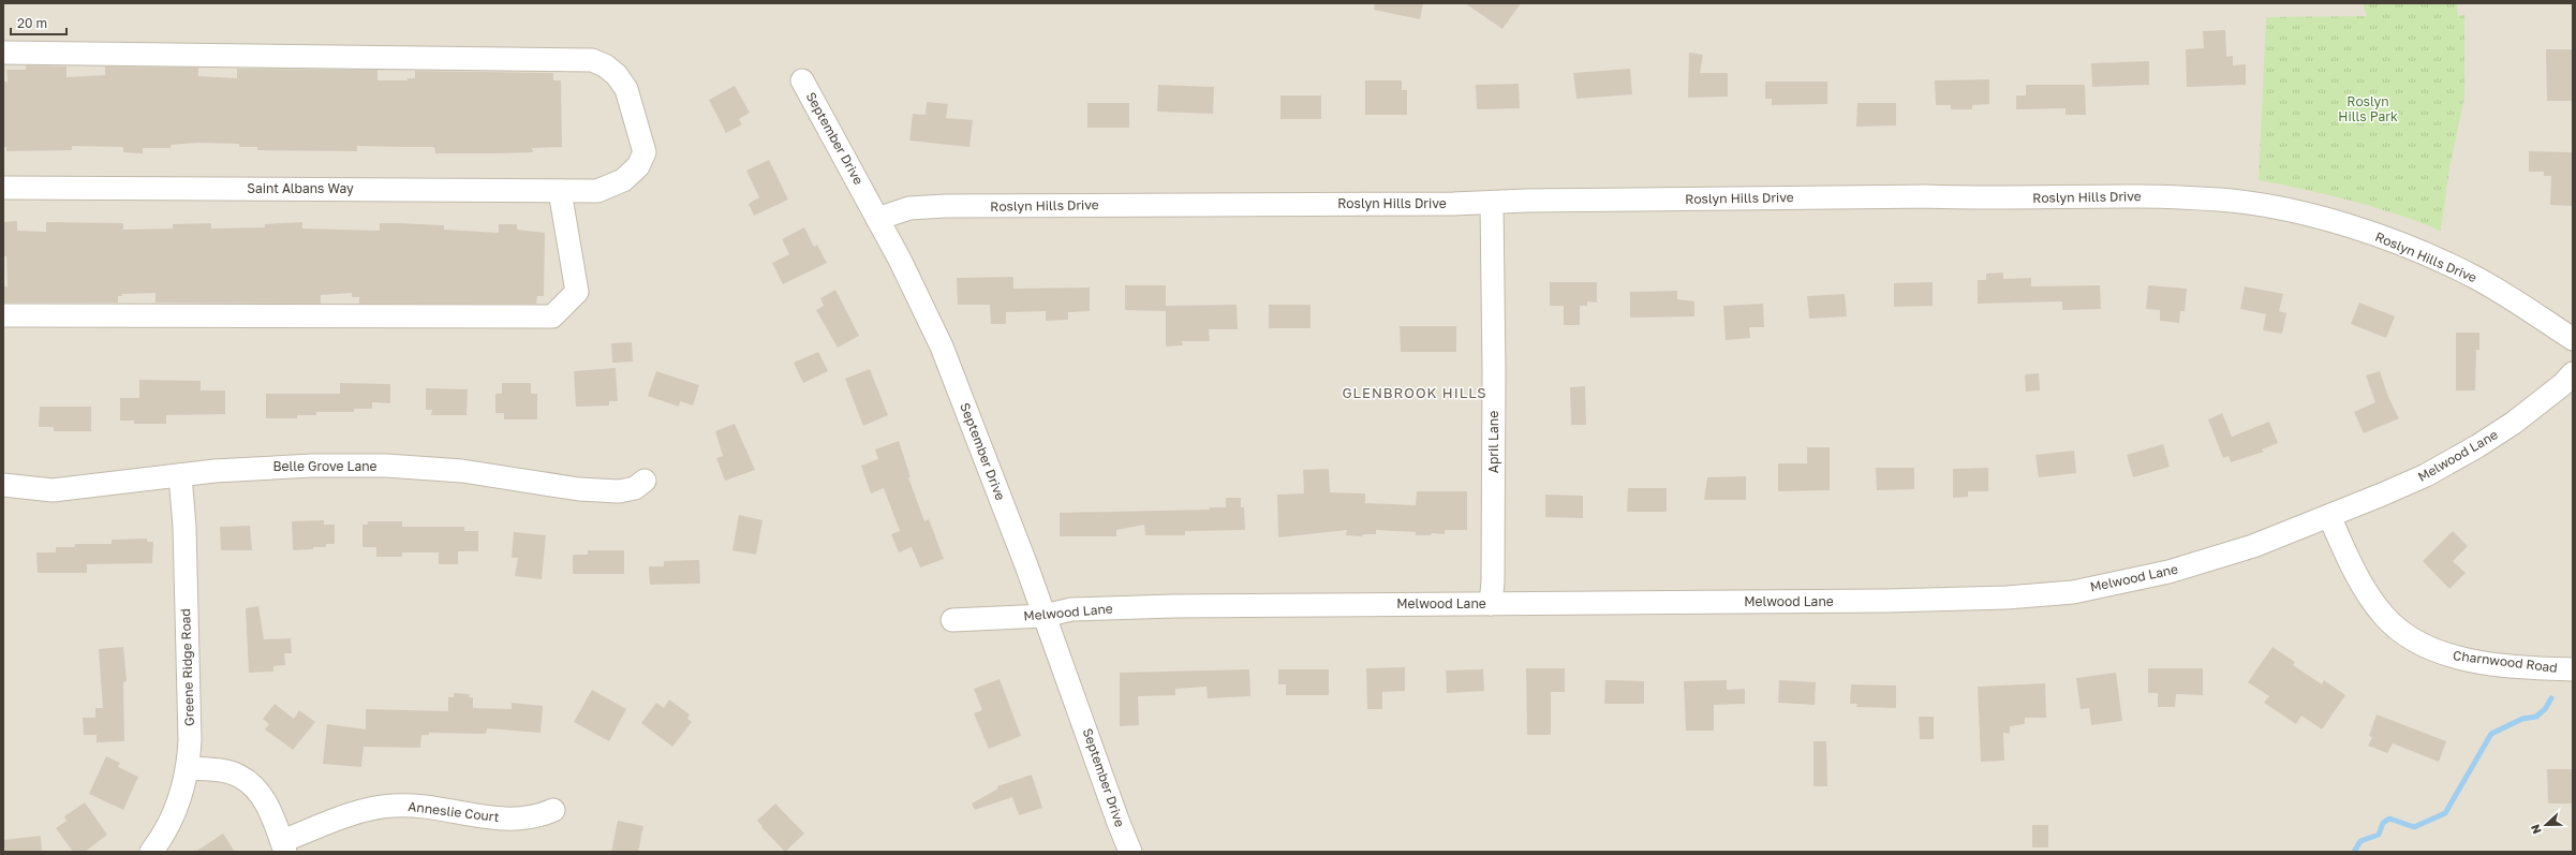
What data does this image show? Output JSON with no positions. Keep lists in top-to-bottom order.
{
  "streets": {
    "street": [
      "September Drive",
      "Saint Albans Way",
      "Roslyn Hills Drive",
      "April Lane",
      "Melwood Lane",
      "Belle Grove Lane",
      "Charnwood Road",
      "Greene Ridge Road",
      "Anneslie Court"
    ]
  },
  "crossings": [
    ["September Drive", "Roslyn Hills Drive"],
    ["September Drive", "Melwood Lane"],
    ["Roslyn Hills Drive", "April Lane"],
    ["April Lane", "Melwood Lane"],
    ["Melwood Lane", "Charnwood Road"],
    ["Belle Grove Lane", "Greene Ridge Road"]
  ],
  "districts": ["GLENBROOK HILLS"],
  "parks": ["Roslyn Hills Park"],
  "scale_bar": "20 m",
  "north": "left"
}
